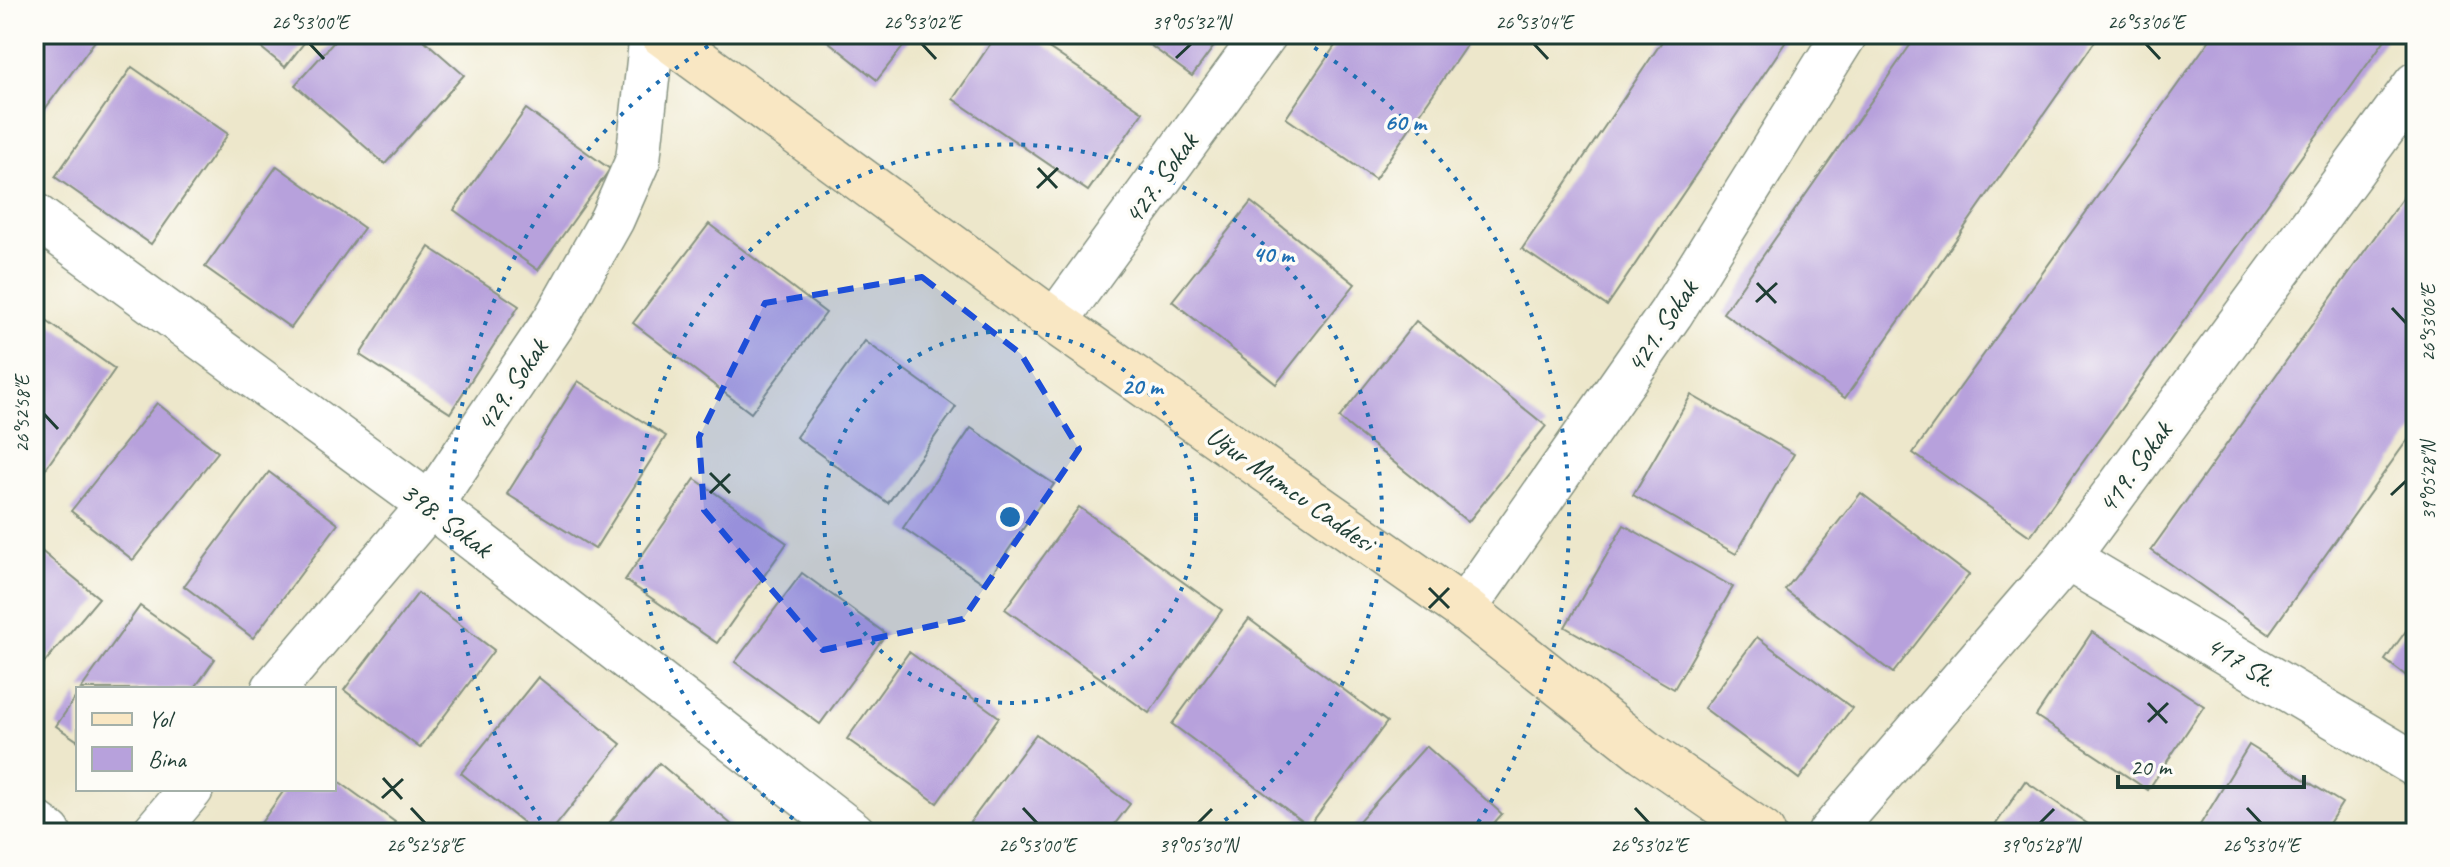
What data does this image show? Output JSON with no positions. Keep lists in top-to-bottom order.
{
  "streets": {
    "street": [
      "427. Sokak",
      "421. Sokak",
      "429. Sokak",
      "419. Sokak",
      "Uğur Mumcu Caddesi",
      "398. Sokak",
      "417 Sk."
    ]
  },
  "crossings": [
    ["427. Sokak", "Uğur Mumcu Caddesi"],
    ["421. Sokak", "Uğur Mumcu Caddesi"],
    ["429. Sokak", "398. Sokak"],
    ["419. Sokak", "417 Sk."]
  ],
  "legend": ["Yol", "Bina"],
  "scale_bar": "20 m",
  "coordinates": [
    "26°53'00\"E",
    "26°53'02\"E",
    "39°05'32\"N",
    "26°53'04\"E",
    "26°53'06\"E",
    "26°52'58\"E",
    "39°05'28\"N",
    "39°05'30\"N"
  ],
  "rings": ["60 m", "40 m", "20 m"]
}
